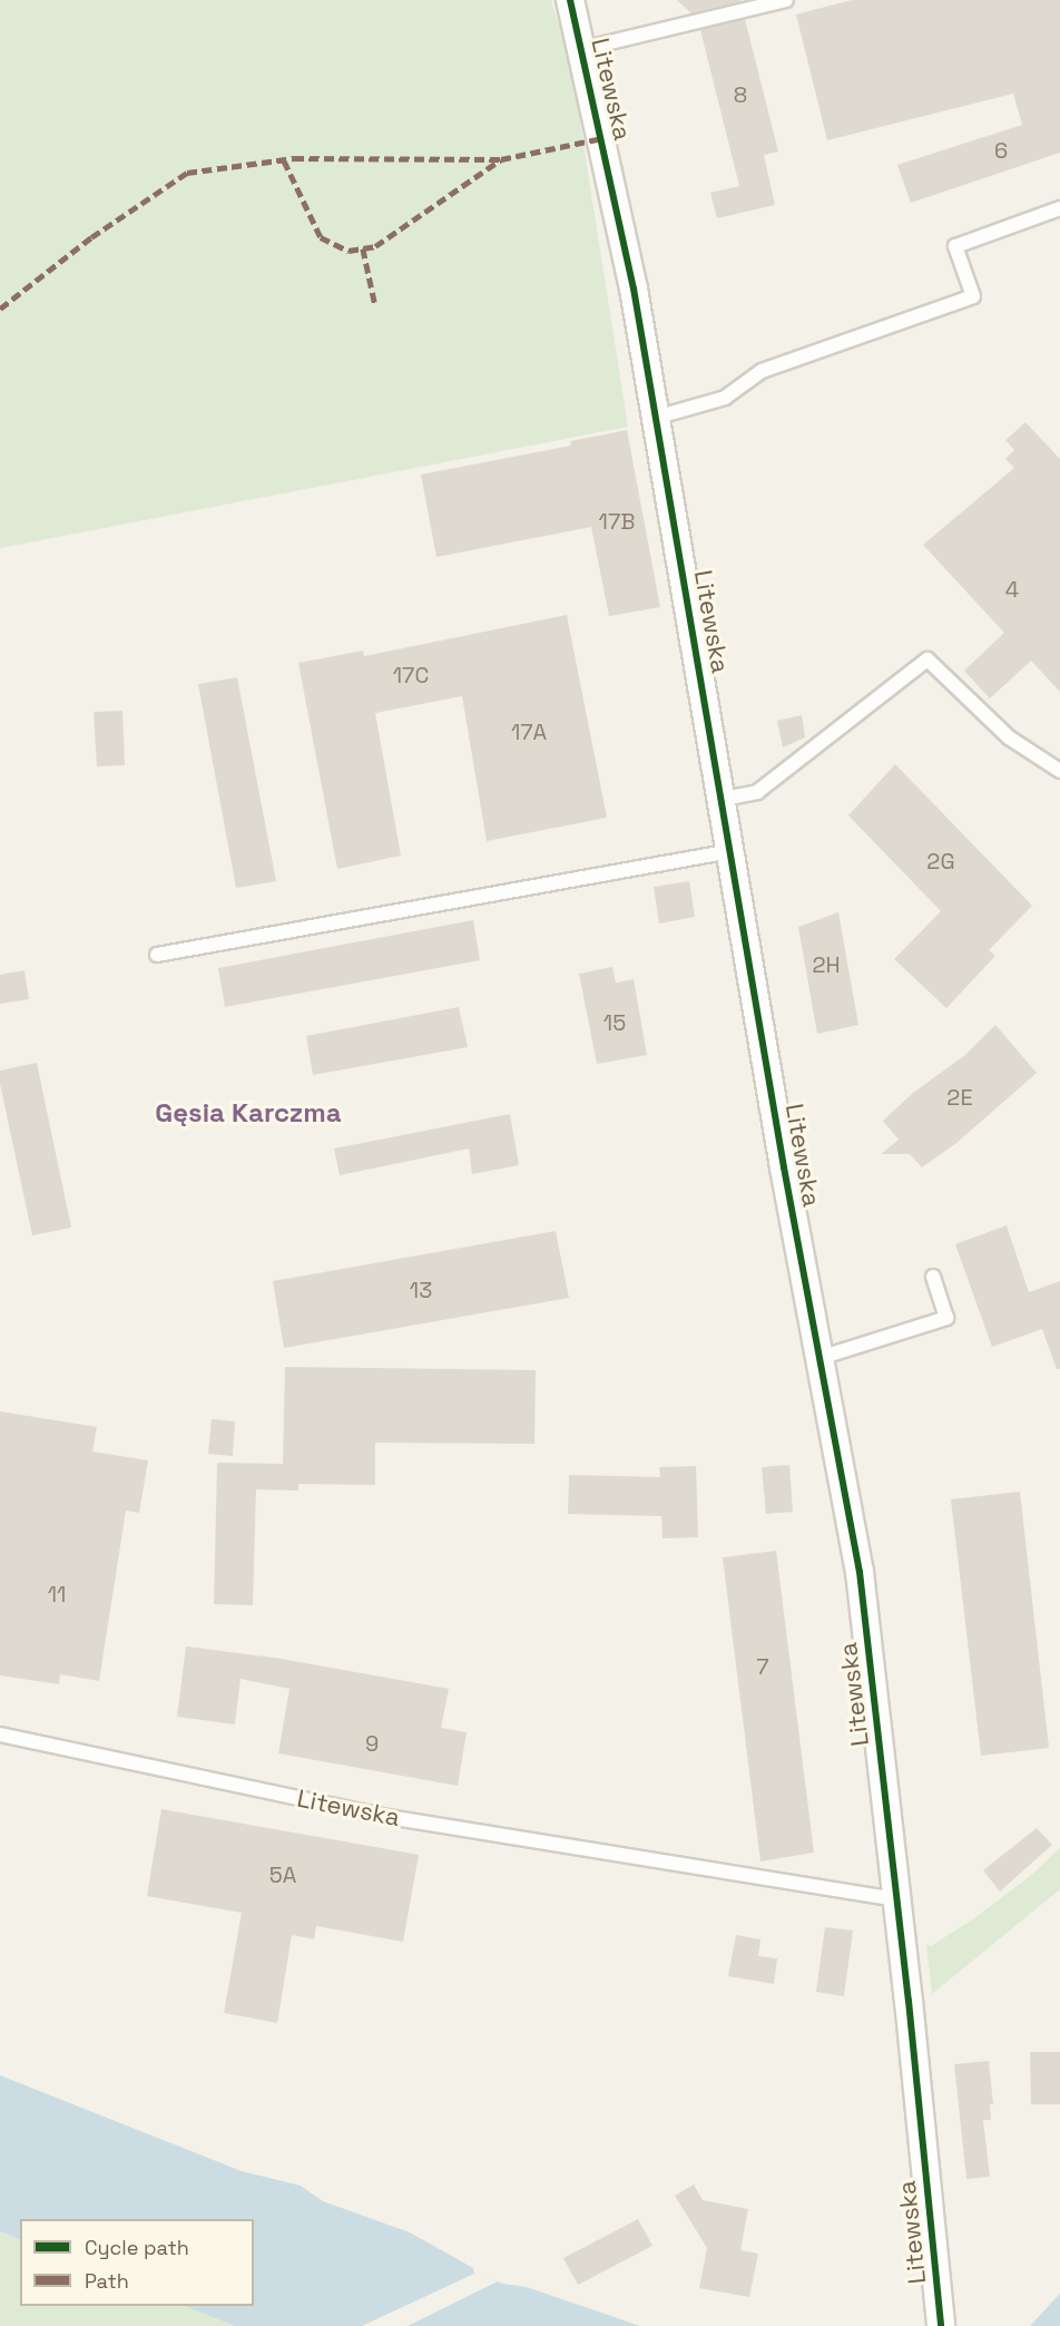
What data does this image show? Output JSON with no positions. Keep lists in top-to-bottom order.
{
  "streets": {
    "street": ["Litewska"]
  },
  "districts": ["Gęsia Karczma"],
  "house_numbers": [
    "8",
    "6",
    "17B",
    "4",
    "17C",
    "17A",
    "2G",
    "2H",
    "15",
    "2E",
    "13",
    "11",
    "7",
    "9",
    "5A"
  ],
  "legend": ["Cycle path", "Path"]
}
